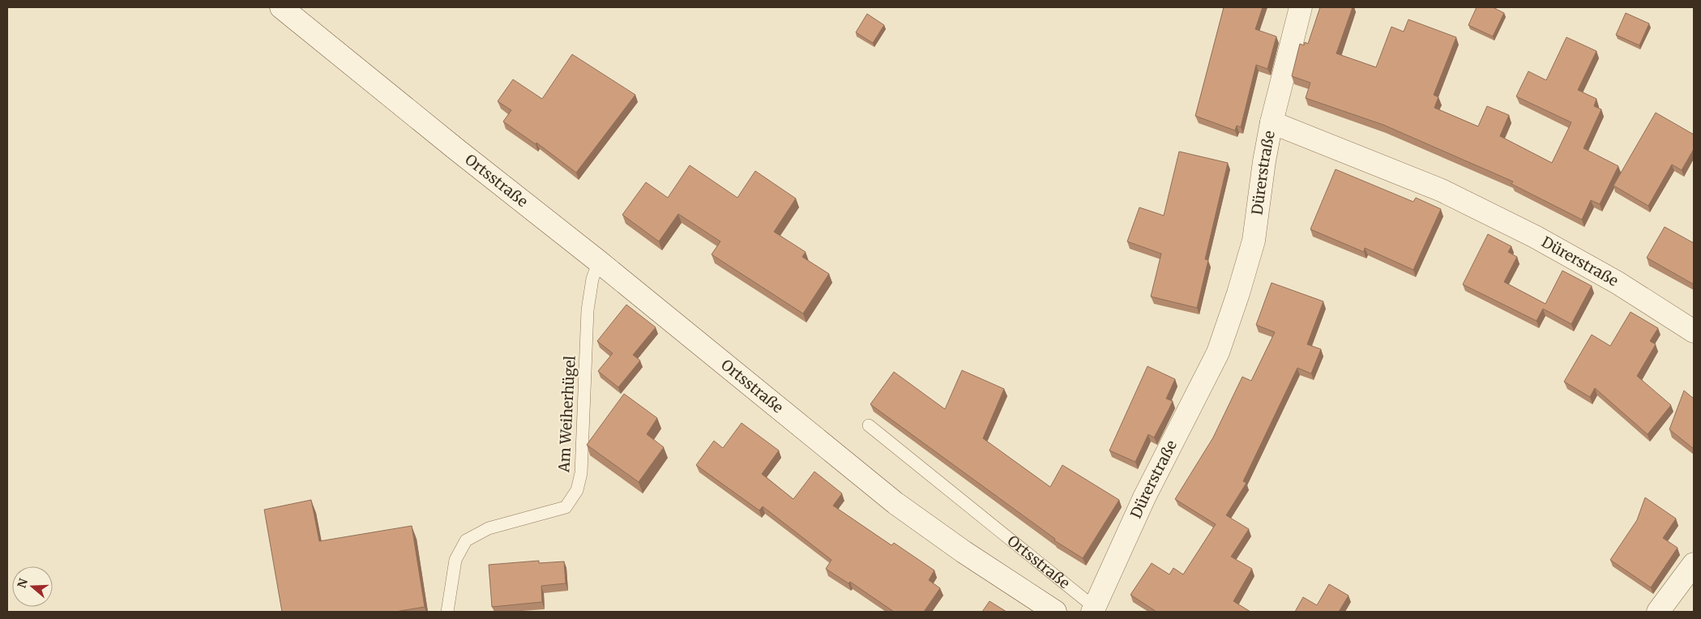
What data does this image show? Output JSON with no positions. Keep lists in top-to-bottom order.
{
  "streets": {
    "street": ["Dürerstraße", "Ortsstraße"],
    "lane": ["Am Weiherhügel"]
  },
  "crossings": [
    ["Dürerstraße", "Ortsstraße"],
    ["Ortsstraße", "Am Weiherhügel"]
  ],
  "north": "left"
}
